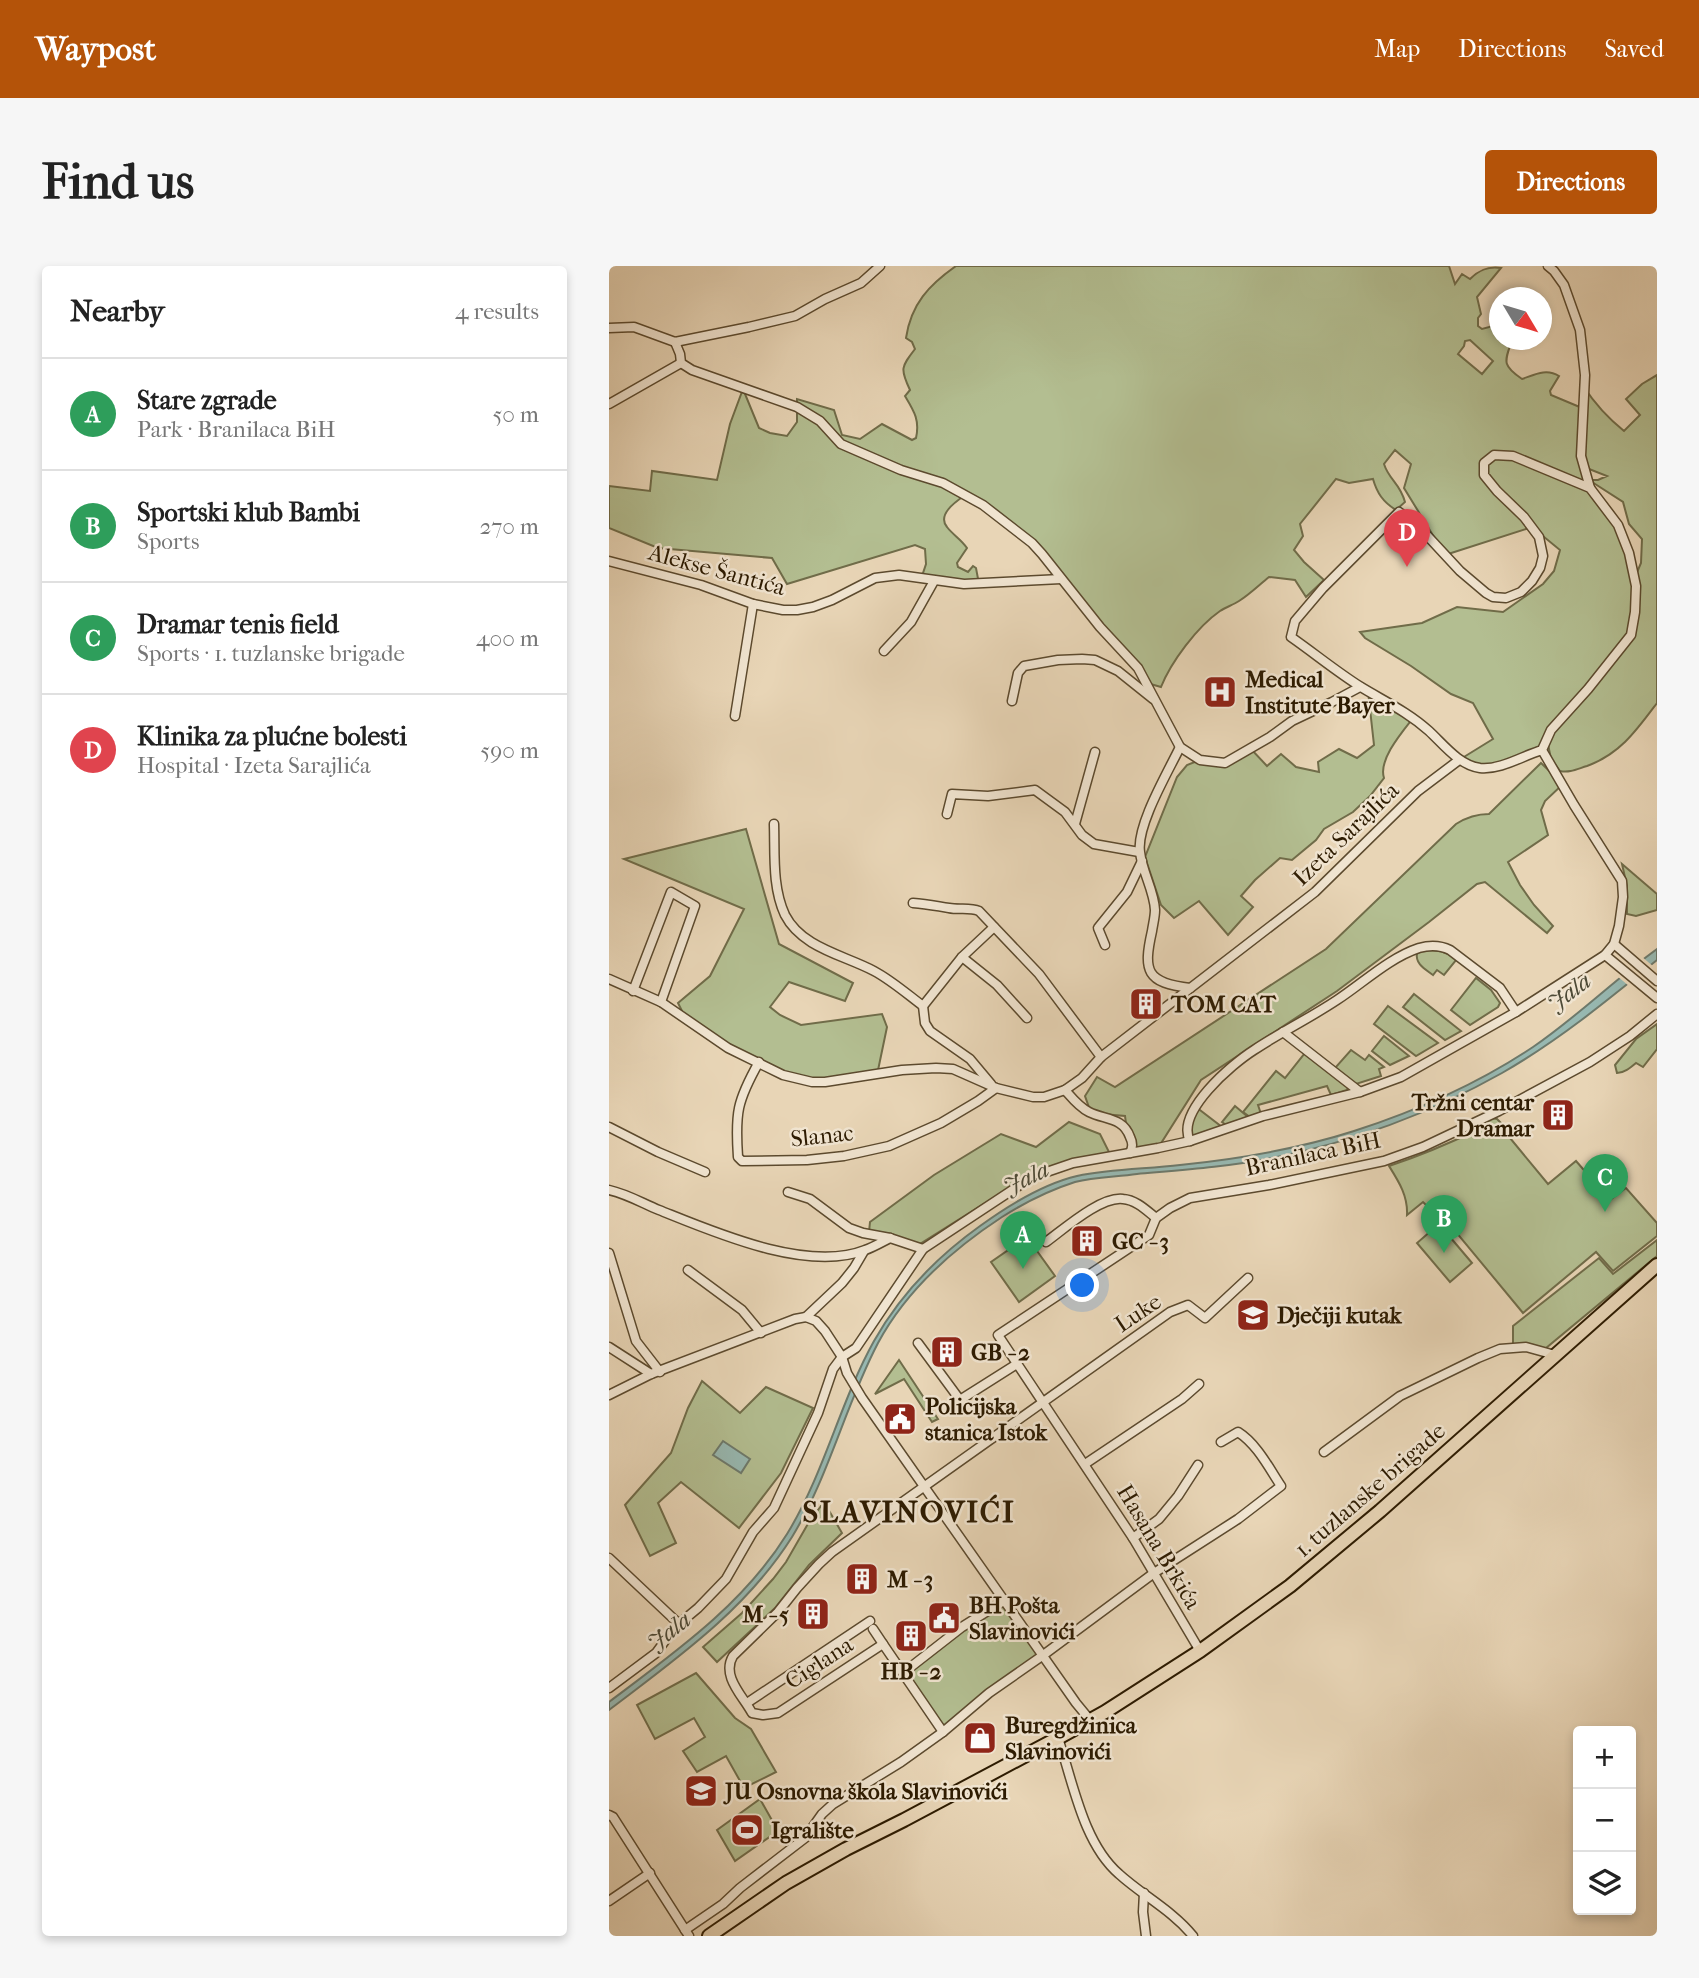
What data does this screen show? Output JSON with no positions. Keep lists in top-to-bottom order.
{
  "streets": {
    "main road": ["1. tuzlanske brigade"],
    "street": [
      "Alekse Šantića",
      "Izeta Sarajlića",
      "Slanac",
      "Branilaca BiH",
      "Luke",
      "Hasana Brkića",
      "Ciglana"
    ]
  },
  "crossings": [
    ["Branilaca BiH", "Hasana Brkića"],
    ["Luke", "Hasana Brkića"],
    ["1. tuzlanske brigade", "Hasana Brkića"]
  ],
  "districts": ["SLAVINOVIĆI"],
  "water": ["Jala"],
  "places": {
    "hospital": ["Medical Institute Bayer"],
    "building": [
      "TOM CAT",
      "Tržni centar Dramar",
      "GC - 3",
      "GB - 2",
      "M - 3",
      "M - 5",
      "HB - 2"
    ],
    "school or university": ["Dječiji kutak", "JU Osnovna škola Slavinovići"],
    "public building": ["Policijska stanica Istok", "BH Pošta Slavinovići"],
    "shop": ["Buregdžinica Slavinovići"],
    "sports": ["Igralište"]
  },
  "north": "bottom right",
  "page": {
    "header": "Waypost",
    "nav": ["Map", "Directions", "Saved"],
    "buttons": "Directions",
    "title": "Find us",
    "heading": ["Nearby", "4 results"],
    "list": [
      {
        "mark": "A",
        "name": "Stare zgrade",
        "note": "Park · Branilaca BiH",
        "value": "50 m"
      },
      {
        "mark": "B",
        "name": "Sportski klub Bambi",
        "note": "Sports",
        "value": "270 m"
      },
      {
        "mark": "C",
        "name": "Dramar tenis field",
        "note": "Sports · 1. tuzlanske brigade",
        "value": "400 m"
      },
      {
        "mark": "D",
        "name": "Klinika za plućne bolesti",
        "note": "Hospital · Izeta Sarajlića",
        "value": "590 m"
      }
    ],
    "pins": [
      "D",
      "C",
      "B",
      "A"
    ],
    "map_buttons": ["+", "−"]
  }
}
